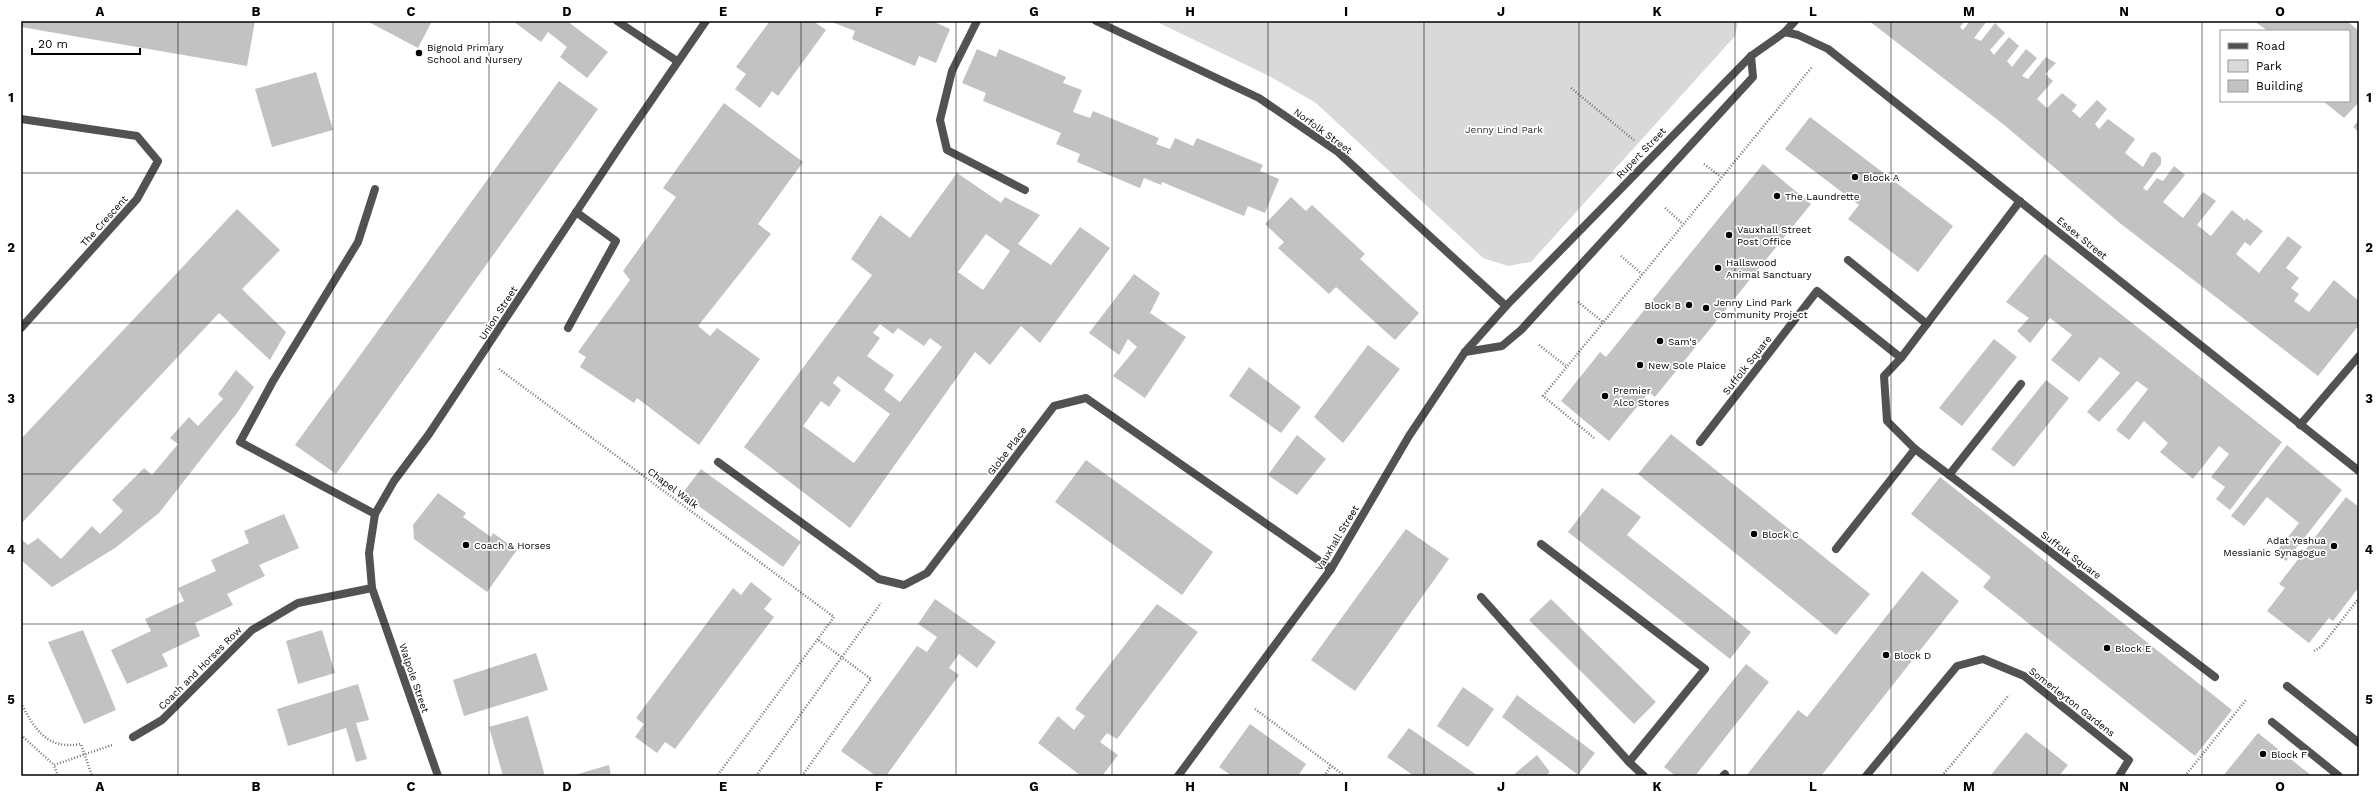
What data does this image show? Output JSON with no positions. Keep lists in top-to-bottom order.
{
  "streets": {
    "street": [
      "Norfolk Street",
      "Rupert Street",
      "The Crescent",
      "Essex Street",
      "Union Street",
      "Suffolk Square",
      "Globe Place",
      "Vauxhall Street",
      "Coach and Horses Row",
      "Walpole Street",
      "Somerleyton Gardens"
    ],
    "path": ["Chapel Walk"]
  },
  "crossings": [
    ["Norfolk Street", "Rupert Street"],
    ["Norfolk Street", "Vauxhall Street"],
    ["Rupert Street", "Essex Street"],
    ["Rupert Street", "Vauxhall Street"],
    ["Essex Street", "Suffolk Square"],
    ["Union Street", "Chapel Walk"],
    ["Union Street", "Coach and Horses Row"],
    ["Union Street", "Walpole Street"],
    ["Globe Place", "Vauxhall Street"],
    ["Coach and Horses Row", "Walpole Street"]
  ],
  "parks": ["Jenny Lind Park"],
  "places": [
    "Bignold Primary School and Nursery",
    "Block A",
    "The Laundrette",
    "Vauxhall Street Post Office",
    "Hallswood Animal Sanctuary",
    "Block B",
    "Jenny Lind Park Community Project",
    "Sam's",
    "New Sole Plaice",
    "Premier Alco Stores",
    "Block C",
    "Coach & Horses",
    "Adat Yeshua Messianic Synagogue",
    "Block E",
    "Block D",
    "Block F"
  ],
  "legend": ["Road", "Park", "Building"],
  "scale_bar": "20 m",
  "grid": {
    "columns": [
      "A",
      "B",
      "C",
      "D",
      "E",
      "F",
      "G",
      "H",
      "I",
      "J",
      "K",
      "L",
      "M",
      "N",
      "O"
    ],
    "rows": [
      "1",
      "2",
      "3",
      "4",
      "5"
    ]
  }
}
